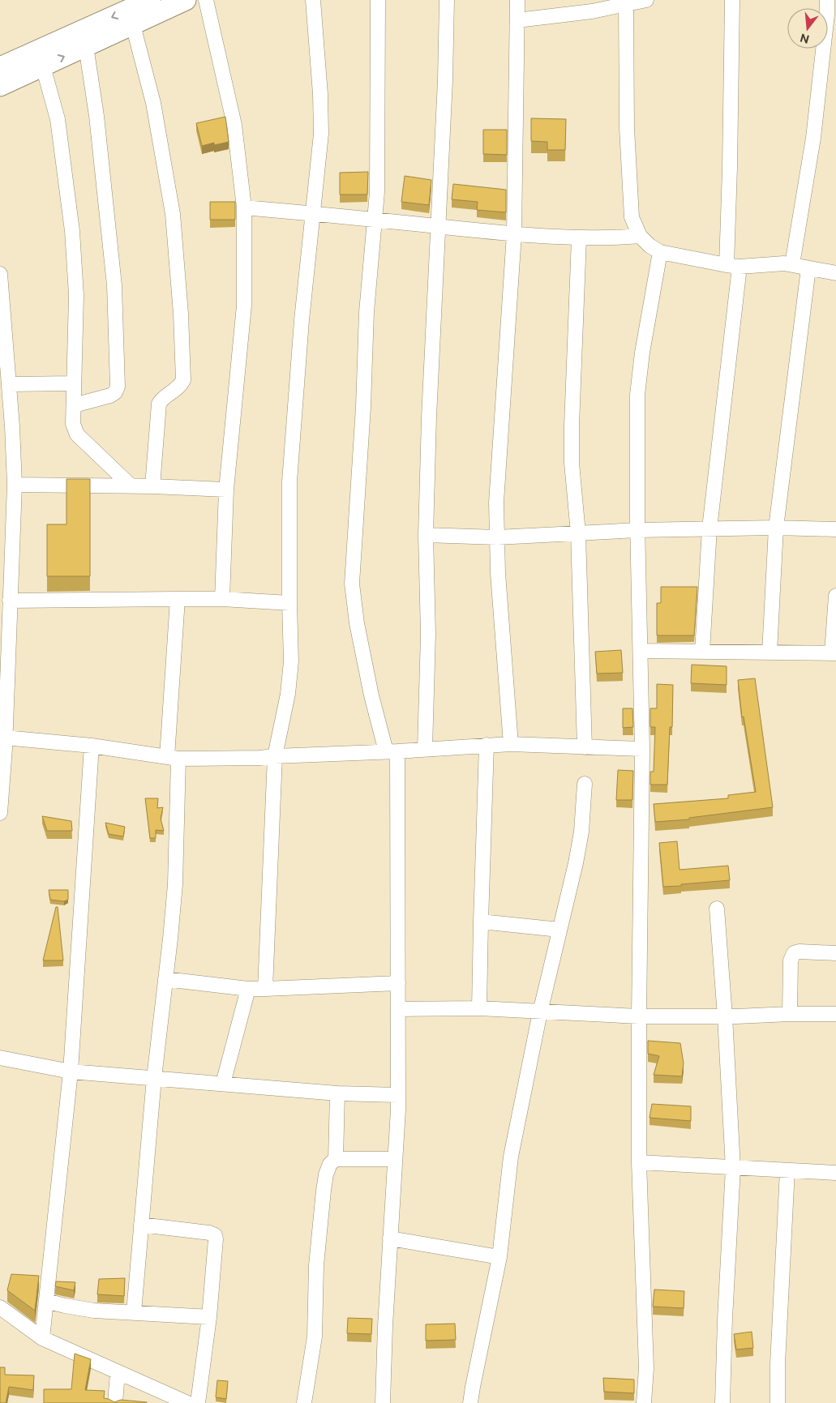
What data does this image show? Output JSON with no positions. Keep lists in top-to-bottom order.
{
  "north": "bottom"
}
